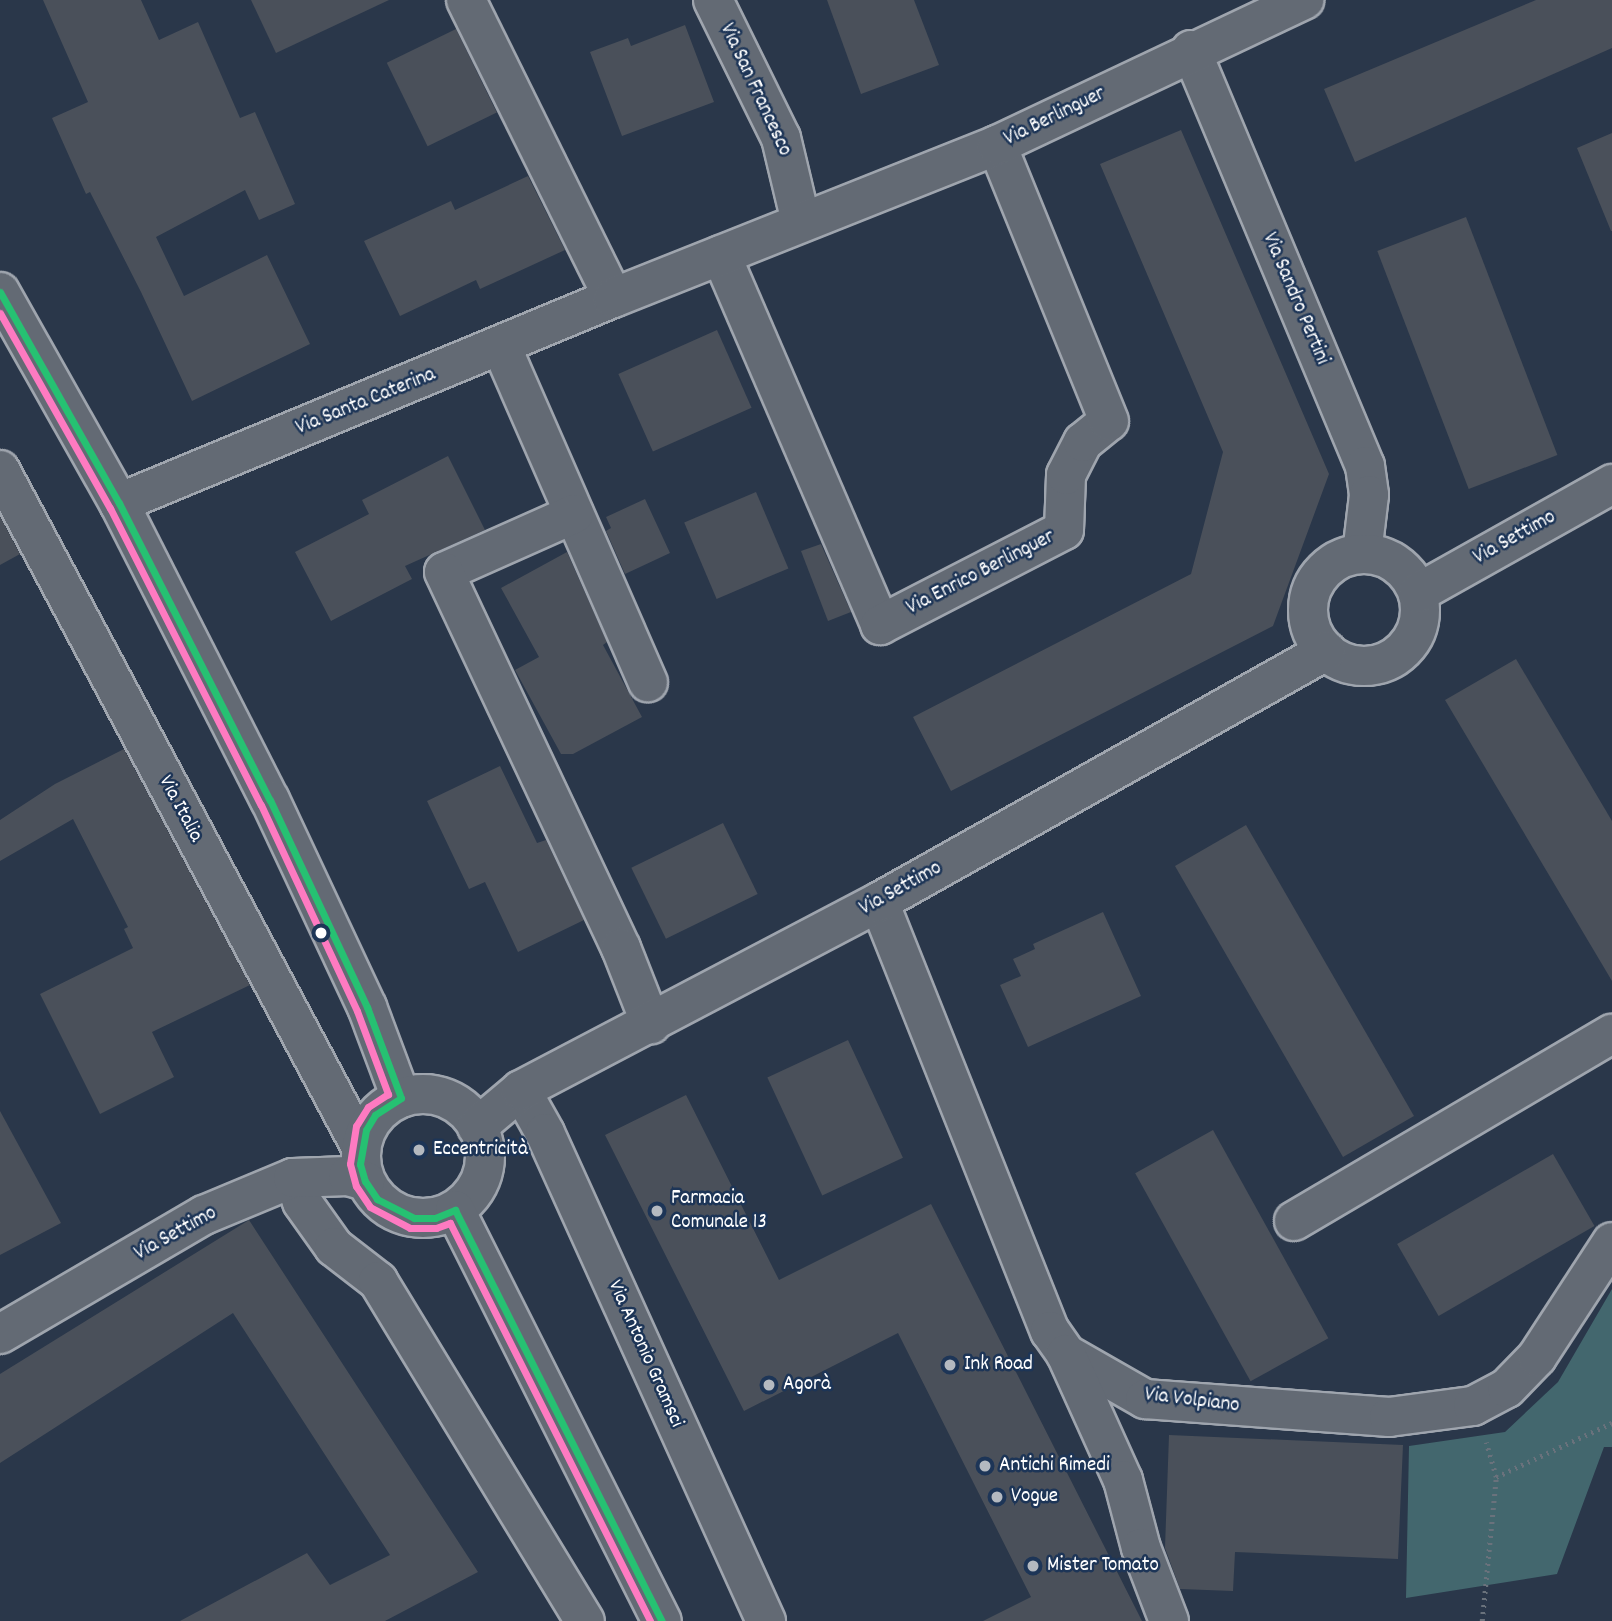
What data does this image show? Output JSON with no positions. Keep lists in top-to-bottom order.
{
  "streets": {
    "street": [
      "Via San Francesco",
      "Via Berlinguer",
      "Via Sandro Pertini",
      "Via Santa Caterina",
      "Via Settimo",
      "Via Enrico Berlinguer",
      "Via Italia",
      "Via Antonio Gramsci",
      "Via Volpiano"
    ]
  },
  "crossings": [
    ["Via San Francesco", "Via Berlinguer"],
    ["Via San Francesco", "Via Santa Caterina"],
    ["Via Berlinguer", "Via Sandro Pertini"],
    ["Via Berlinguer", "Via Santa Caterina"],
    ["Via Berlinguer", "Via Enrico Berlinguer"],
    ["Via Sandro Pertini", "Via Settimo"],
    ["Via Santa Caterina", "Via Enrico Berlinguer"],
    ["Via Settimo", "Via Italia"],
    ["Via Settimo", "Via Antonio Gramsci"],
    ["Via Settimo", "Via Volpiano"]
  ],
  "places": [
    "Eccentricità",
    "Farmacia Comunale 13",
    "Ink Road",
    "Agorà",
    "Antichi Rimedi",
    "Vogue",
    "Mister Tomato"
  ]
}
